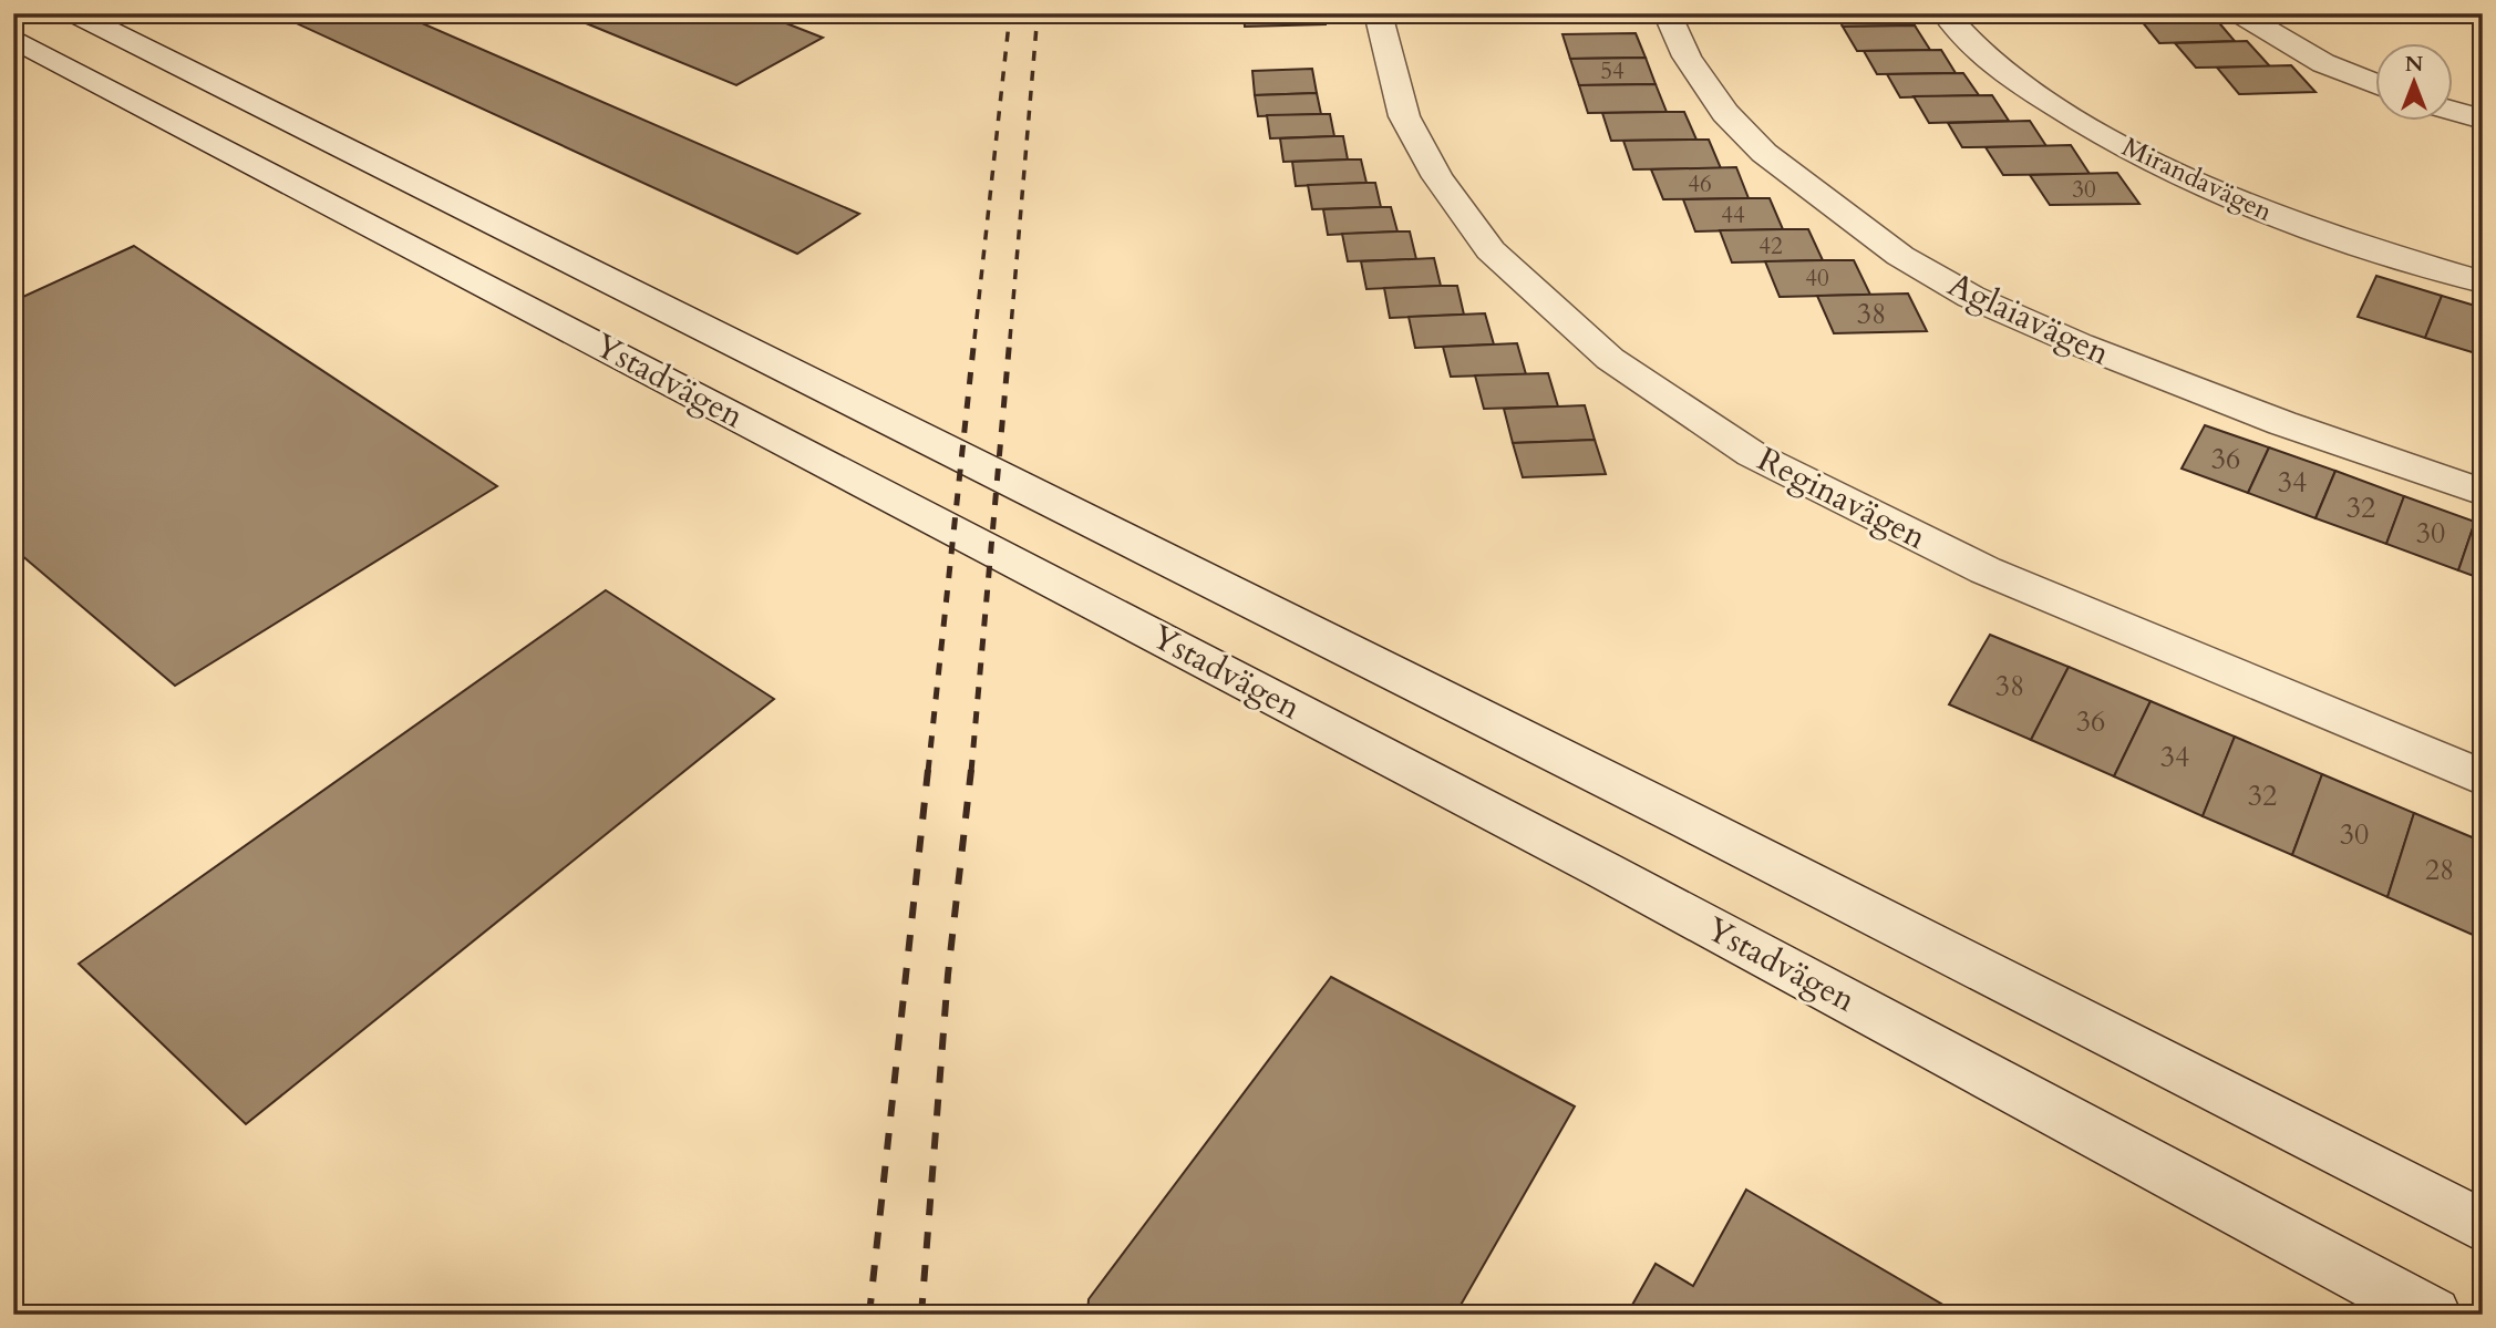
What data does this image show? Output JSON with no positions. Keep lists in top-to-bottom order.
{
  "streets": {
    "main road": [
      "Mirandavägen",
      "Aglaiavägen",
      "Ystadvägen",
      "Reginavägen"
    ]
  },
  "house_numbers": [
    "54",
    "46",
    "30",
    "44",
    "42",
    "40",
    "38",
    "36",
    "34",
    "32",
    "30",
    "38",
    "36",
    "34",
    "32",
    "30",
    "28"
  ],
  "north": "top"
}
